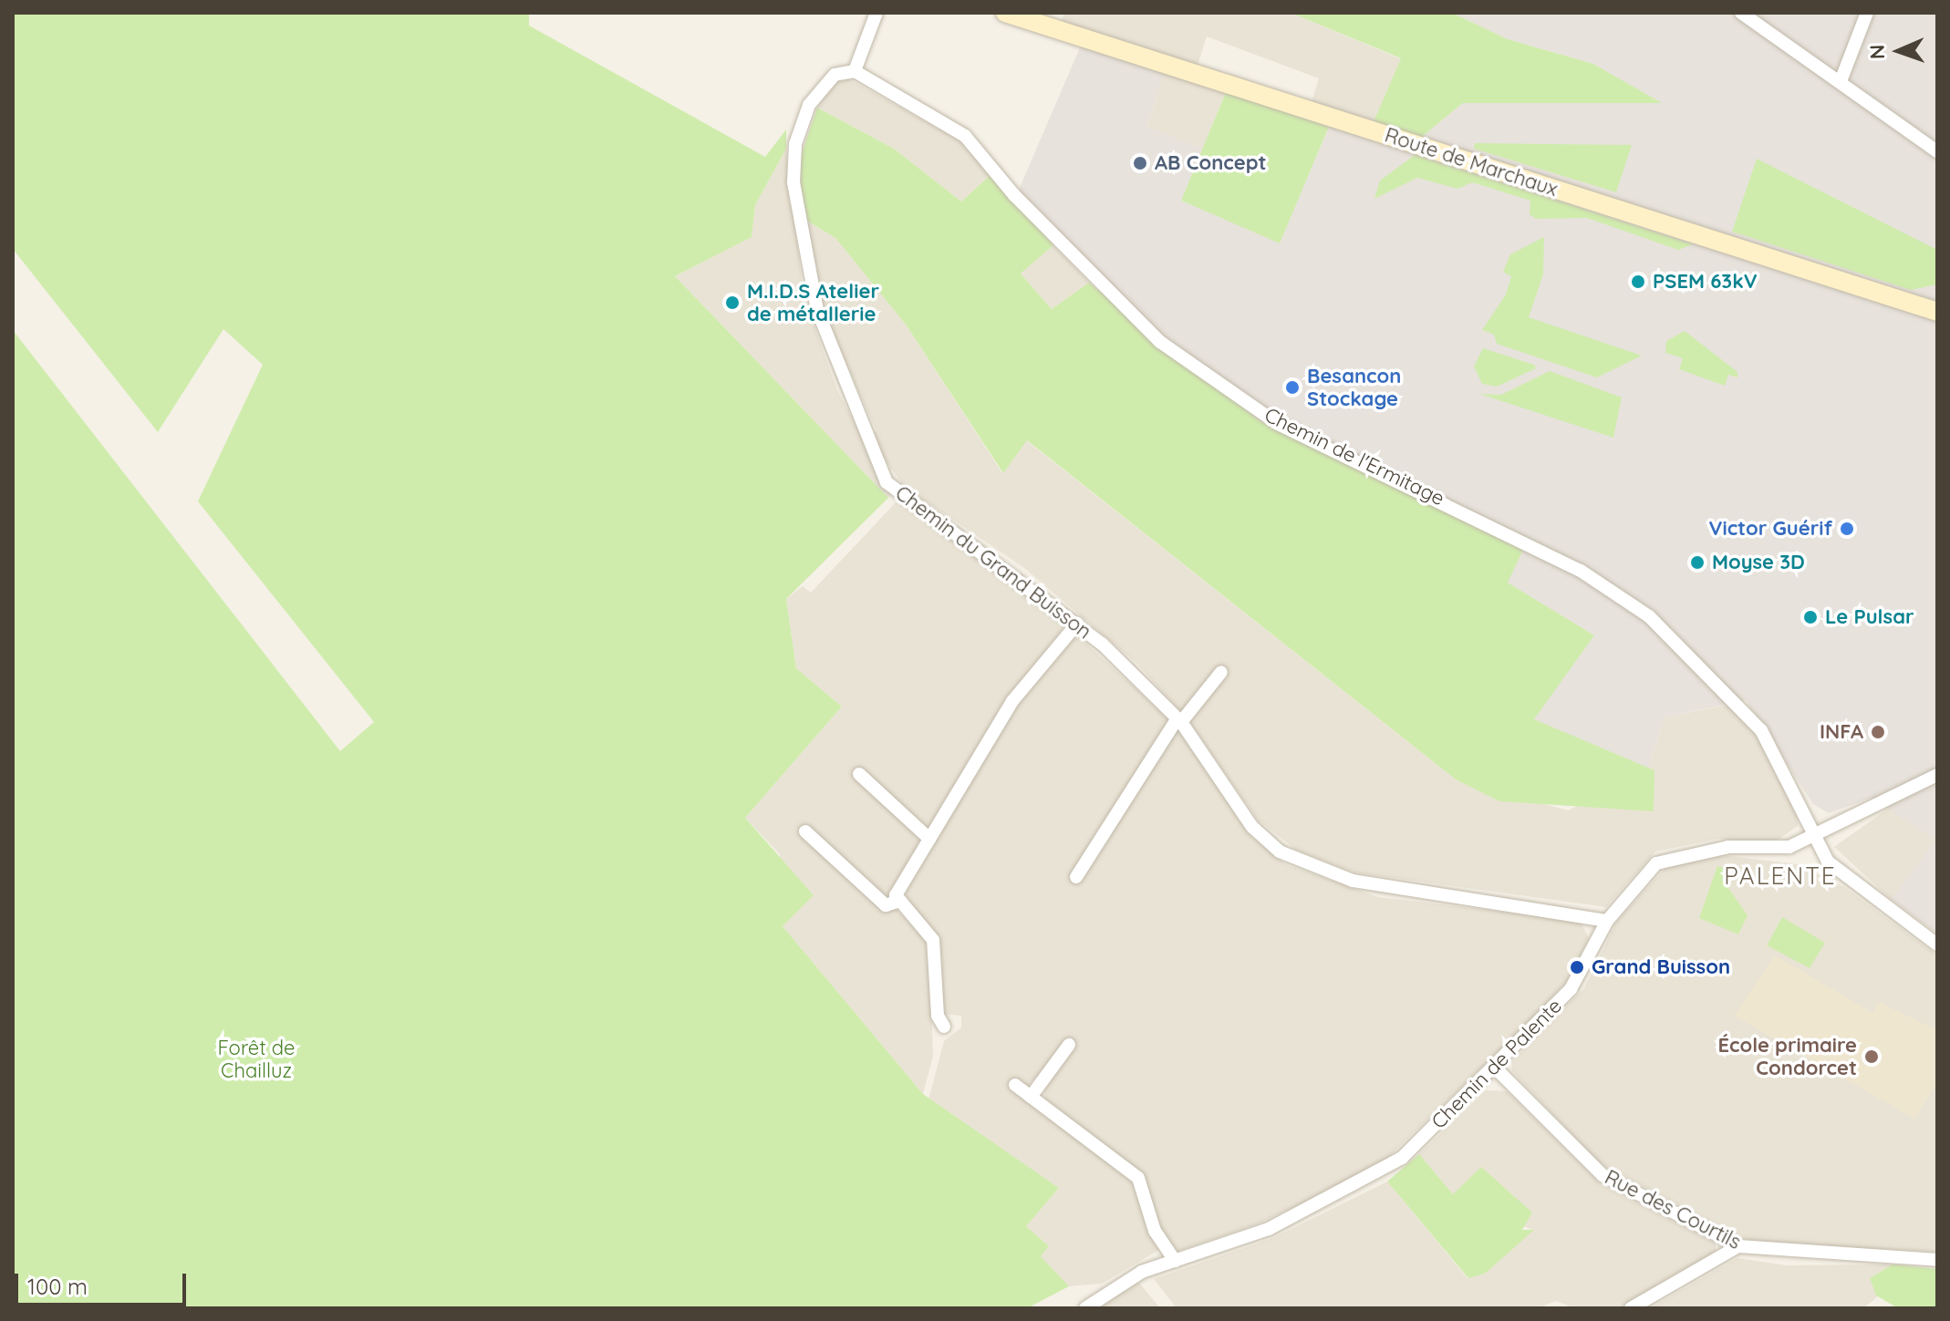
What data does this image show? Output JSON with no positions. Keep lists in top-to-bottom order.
{
  "streets": {
    "main road": ["Route de Marchaux"],
    "street": [
      "Chemin de l'Ermitage",
      "Chemin du Grand Buisson",
      "Chemin de Palente",
      "Rue des Courtils"
    ]
  },
  "crossings": [
    ["Chemin de l'Ermitage", "Chemin du Grand Buisson"],
    ["Chemin de l'Ermitage", "Chemin de Palente"],
    ["Chemin du Grand Buisson", "Chemin de Palente"],
    ["Chemin de Palente", "Rue des Courtils"]
  ],
  "districts": ["PALENTE"],
  "parks": ["Forêt de Chailluz"],
  "places": [
    "AB Concept",
    "PSEM 63kV",
    "M.I.D.S Atelier de métallerie",
    "Besancon Stockage",
    "Victor Guérif",
    "Moyse 3D",
    "Le Pulsar",
    "INFA",
    "Grand Buisson",
    "École primaire Condorcet"
  ],
  "scale_bar": "100 m",
  "north": "left"
}
